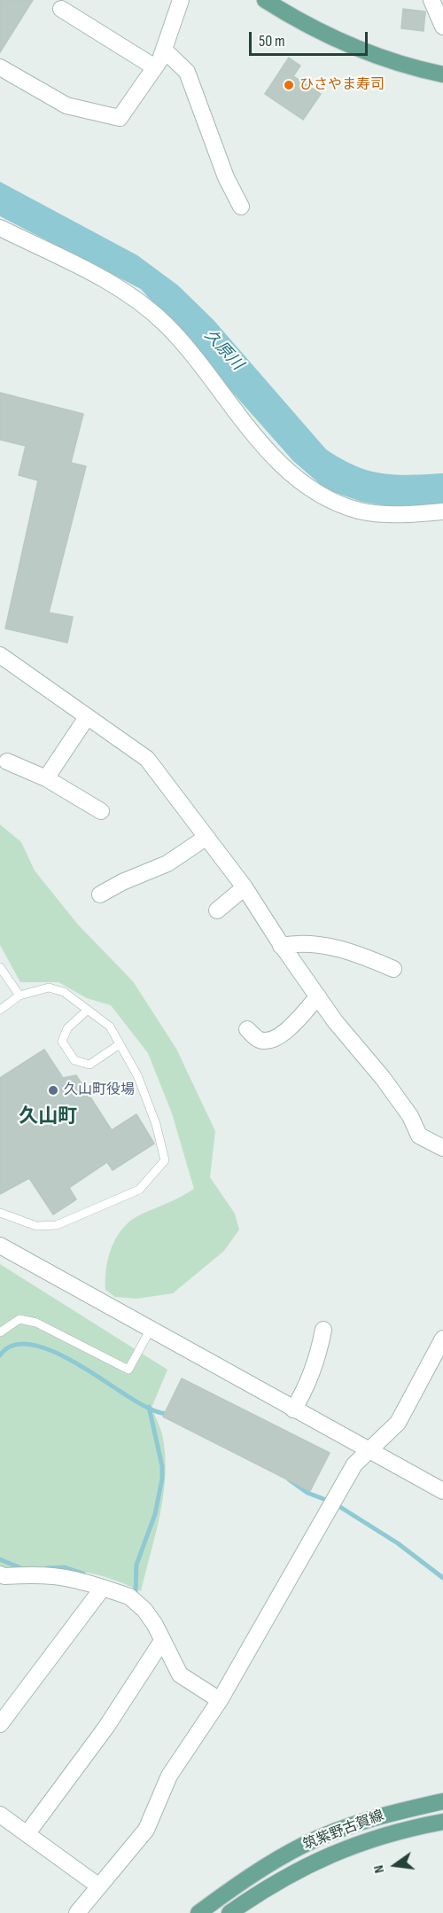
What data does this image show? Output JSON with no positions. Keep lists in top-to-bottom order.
{
  "streets": {
    "main road": ["筑紫野古賀線"]
  },
  "districts": ["久山町"],
  "water": ["久原川"],
  "places": ["ひさやま寿司", "久山町役場"],
  "scale_bar": "50 m",
  "north": "left"
}
